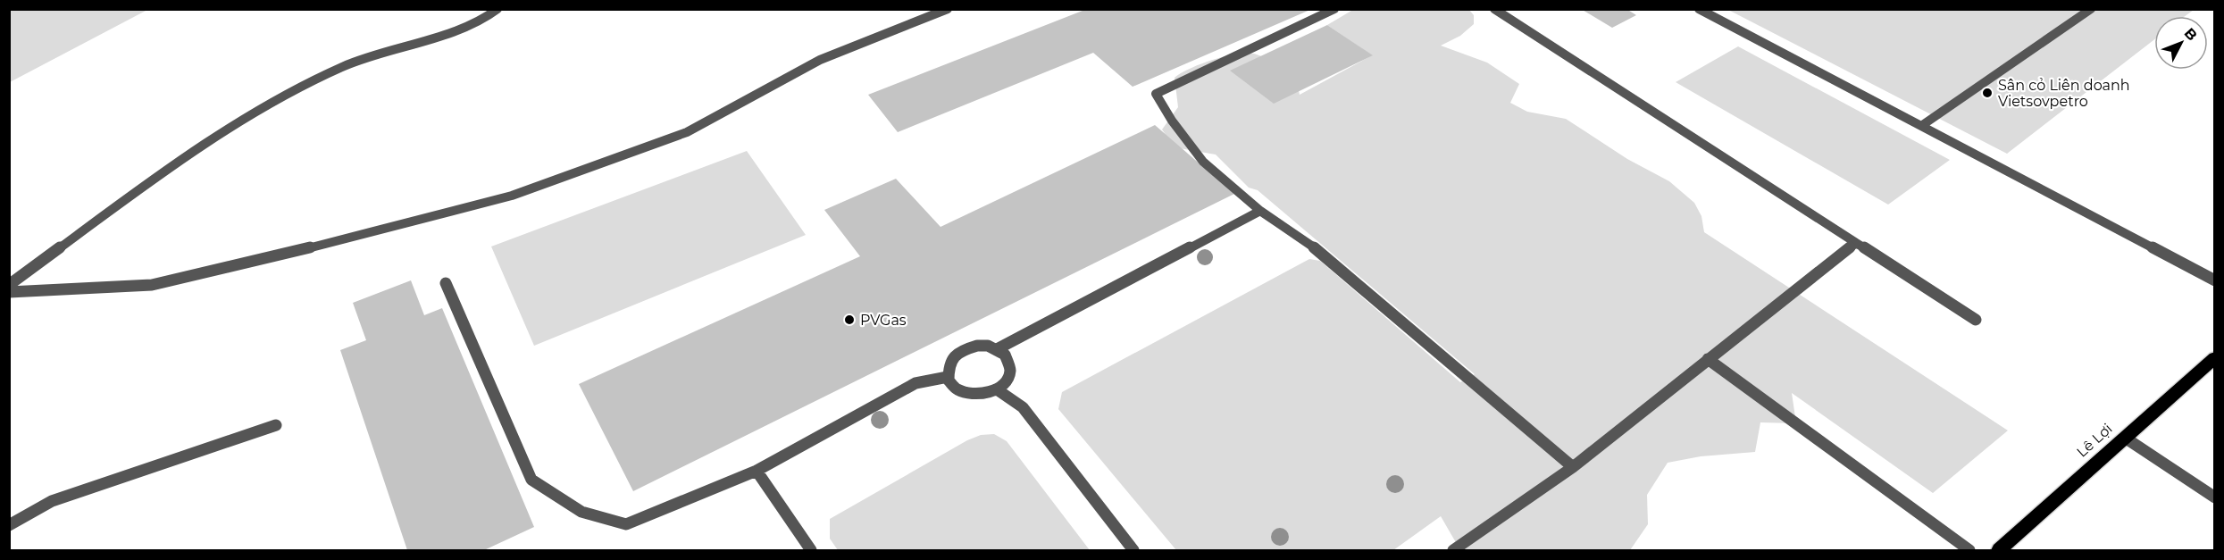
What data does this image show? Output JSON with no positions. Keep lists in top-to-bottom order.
{
  "streets": {
    "main road": ["Lê Lợi"]
  },
  "places": ["Sân cỏ Liên doanh Vietsovpetro", "PVGas"],
  "north": "top right"
}
